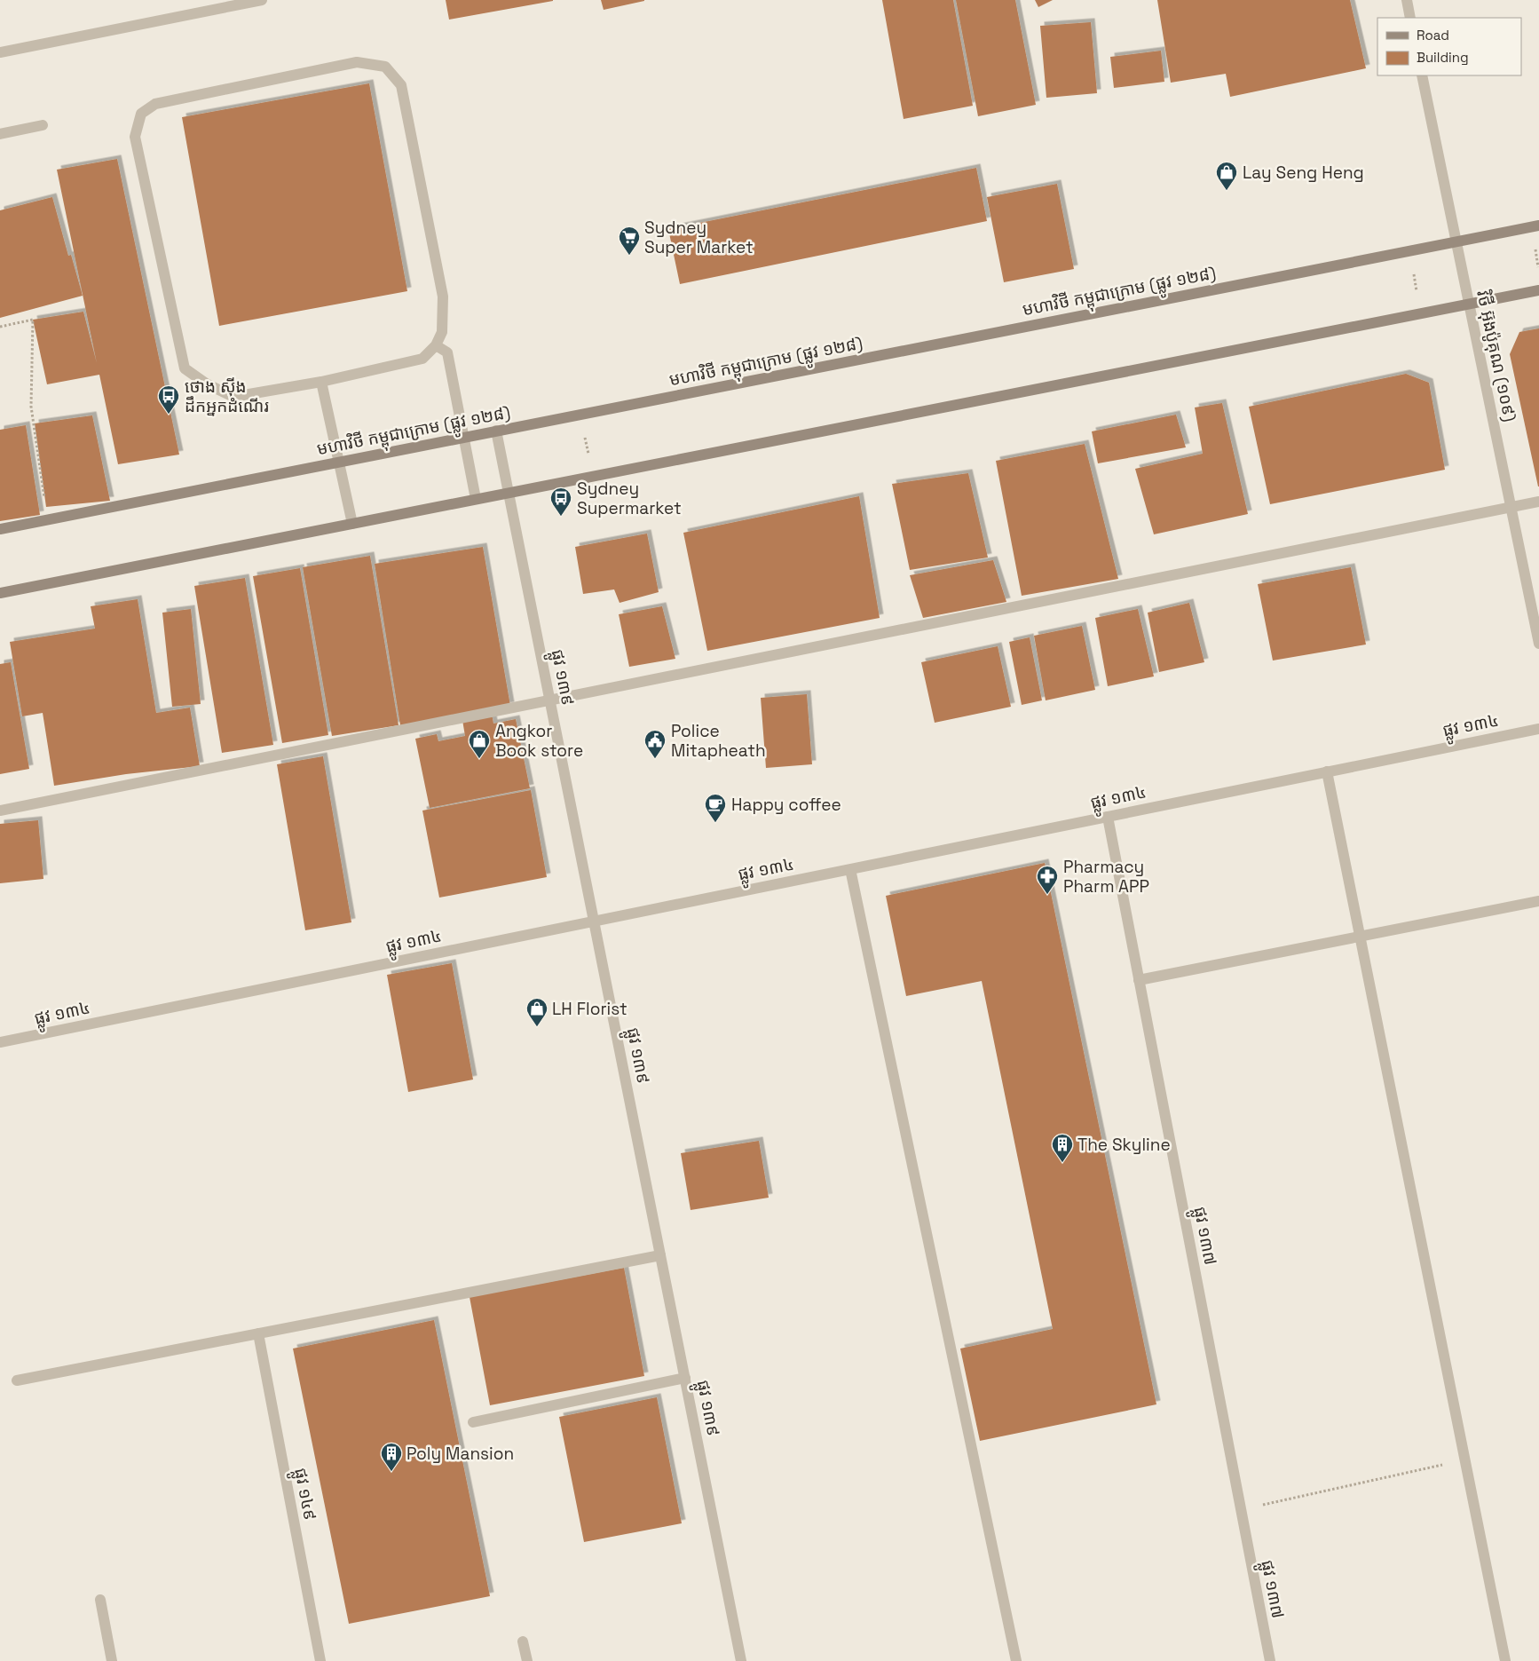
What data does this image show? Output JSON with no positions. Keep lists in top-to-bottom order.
{
  "streets": {
    "main road": ["មហាវិថី កម្ពុជាក្រោម (ផ្លូវ ១២៨)"],
    "street": [
      "វិថី អ៊ុងប៉ូគុណ (១០៩)",
      "ផ្លូវ ១៣៩",
      "ផ្លូវ ១៣៤",
      "ផ្លូវ ១៣៧",
      "ផ្លូវ ១៤៩"
    ]
  },
  "crossings": [
    ["មហាវិថី កម្ពុជាក្រោម (ផ្លូវ ១២៨)", "វិថី អ៊ុងប៉ូគុណ (១០៩)"],
    ["មហាវិថី កម្ពុជាក្រោម (ផ្លូវ ១២៨)", "ផ្លូវ ១៣៩"],
    ["ផ្លូវ ១៣៩", "ផ្លូវ ១៣៤"],
    ["ផ្លូវ ១៣៤", "ផ្លូវ ១៣៧"]
  ],
  "places": {
    "shop": ["Lay Seng Heng", "Angkor Book store", "LH Florist"],
    "supermarket": ["Sydney Super Market"],
    "bus stop": ["ថោង ស៊ីង ដឹកអ្នកដំណើរ", "Sydney Supermarket"],
    "public building": ["Police Mitapheath"],
    "cafe": ["Happy coffee"],
    "pharmacy": ["Pharmacy Pharm APP"],
    "building": ["The Skyline", "Poly Mansion"]
  },
  "legend": ["Road", "Building"]
}
